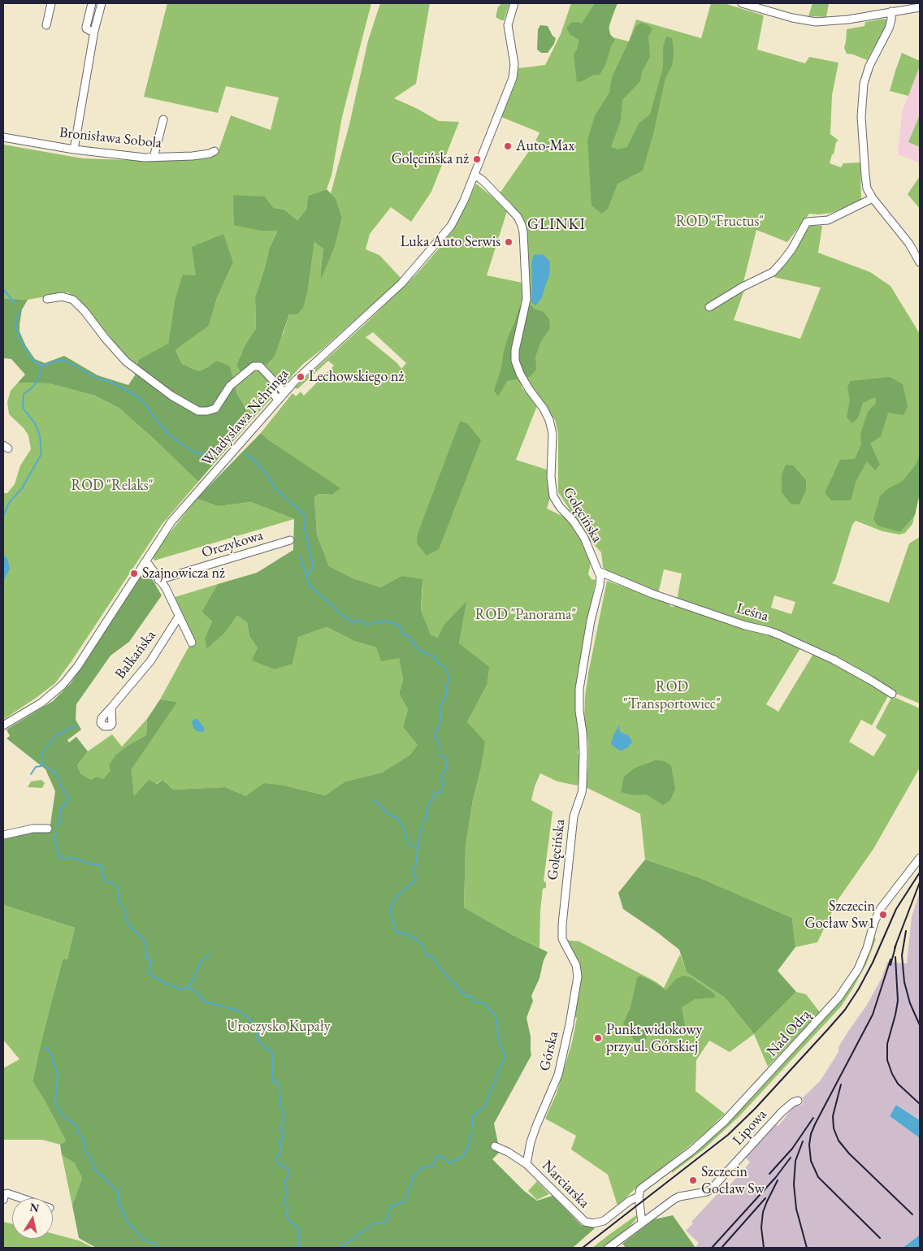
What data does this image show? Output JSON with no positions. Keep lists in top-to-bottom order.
{
  "streets": {
    "street": [
      "Bronisława Sobola",
      "Władysława Nehringa",
      "Golęcińska",
      "Orczykowa",
      "Leśna",
      "Bałkańska",
      "Nad Odrą",
      "Górska",
      "Lipowa",
      "Narciarska"
    ]
  },
  "crossings": [
    ["Władysława Nehringa", "Golęcińska"],
    ["Golęcińska", "Leśna"],
    ["Golęcińska", "Górska"],
    ["Nad Odrą", "Narciarska"],
    ["Górska", "Narciarska"]
  ],
  "districts": ["GLINKI"],
  "parks": [
    "ROD \"Fructus\"",
    "ROD \"Relaks\"",
    "ROD \"Panorama\"",
    "ROD \"Transportowiec\"",
    "Uroczysko Kupały"
  ],
  "places": [
    "Auto-Max",
    "Golęcińska nż",
    "Luka Auto Serwis",
    "Lechowskiego nż",
    "Szajnowicza nż",
    "Szczecin Gocław Sw1",
    "Punkt widokowy przy ul. Górskiej",
    "Szczecin Gocław Sw"
  ],
  "north": "top"
}
